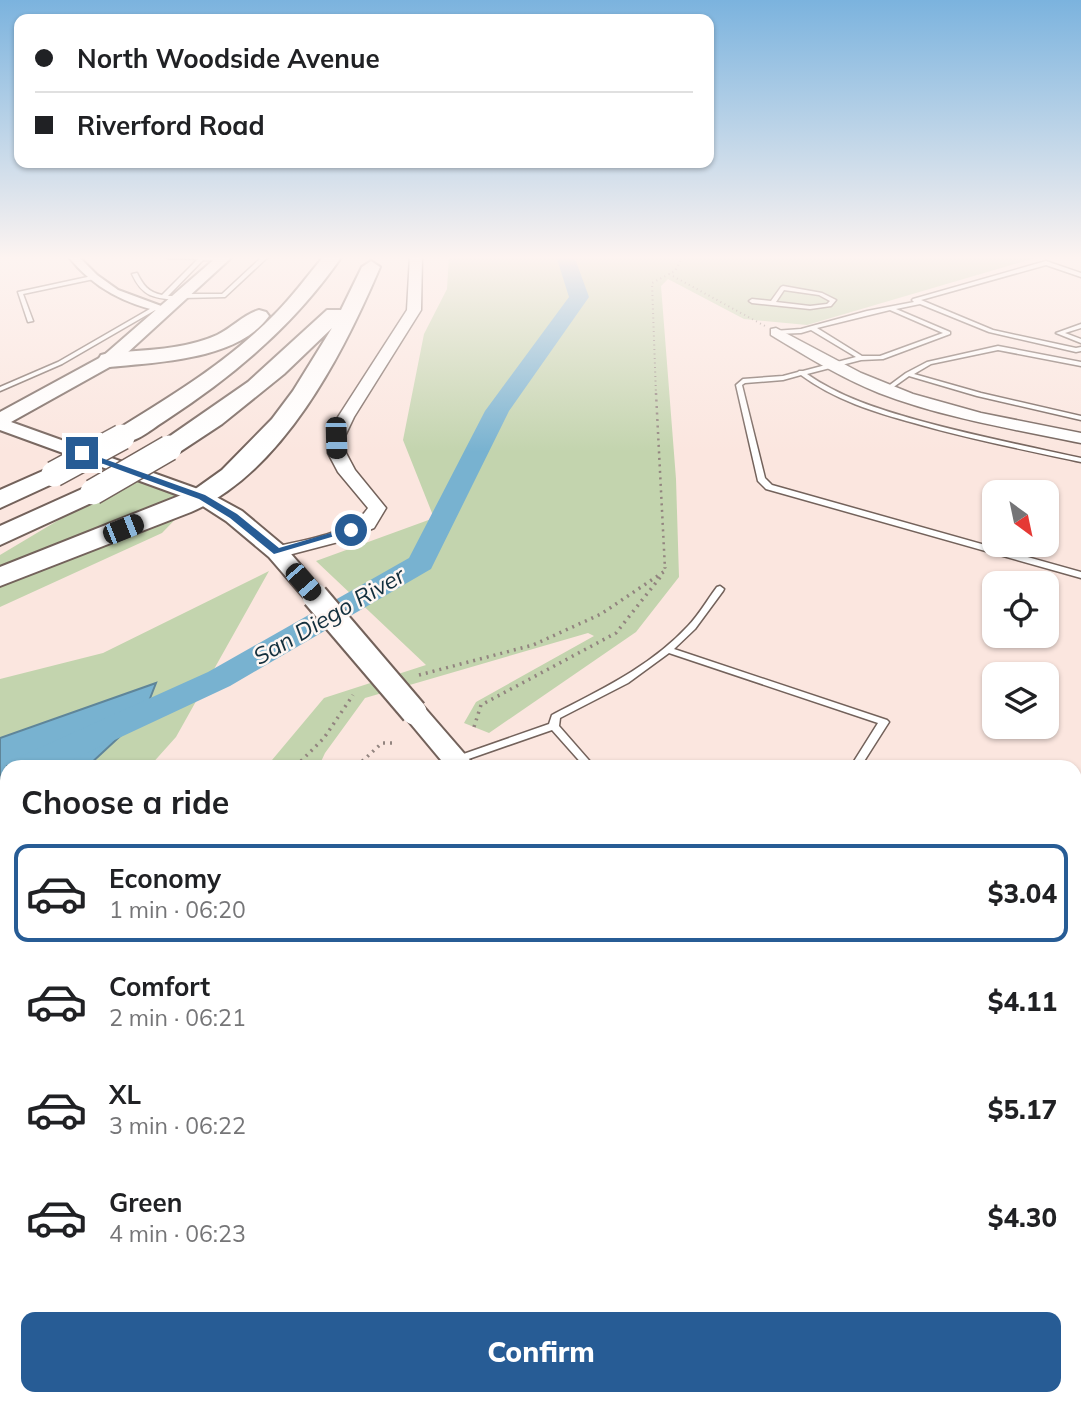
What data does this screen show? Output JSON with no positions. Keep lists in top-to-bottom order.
{
  "water": ["San Diego River"],
  "north": "bottom right",
  "page": {
    "banner": ["North Woodside Avenue", "Riverford Road"],
    "heading": "Choose a ride",
    "list": [
      {
        "name": "Economy",
        "note": "1 min · 06:20",
        "value": "$3.04"
      },
      {
        "name": "Comfort",
        "note": "2 min · 06:21",
        "value": "$4.11"
      },
      {
        "name": "XL",
        "note": "3 min · 06:22",
        "value": "$5.17"
      },
      {
        "name": "Green",
        "note": "4 min · 06:23",
        "value": "$4.30"
      }
    ],
    "buttons": "Confirm"
  }
}
